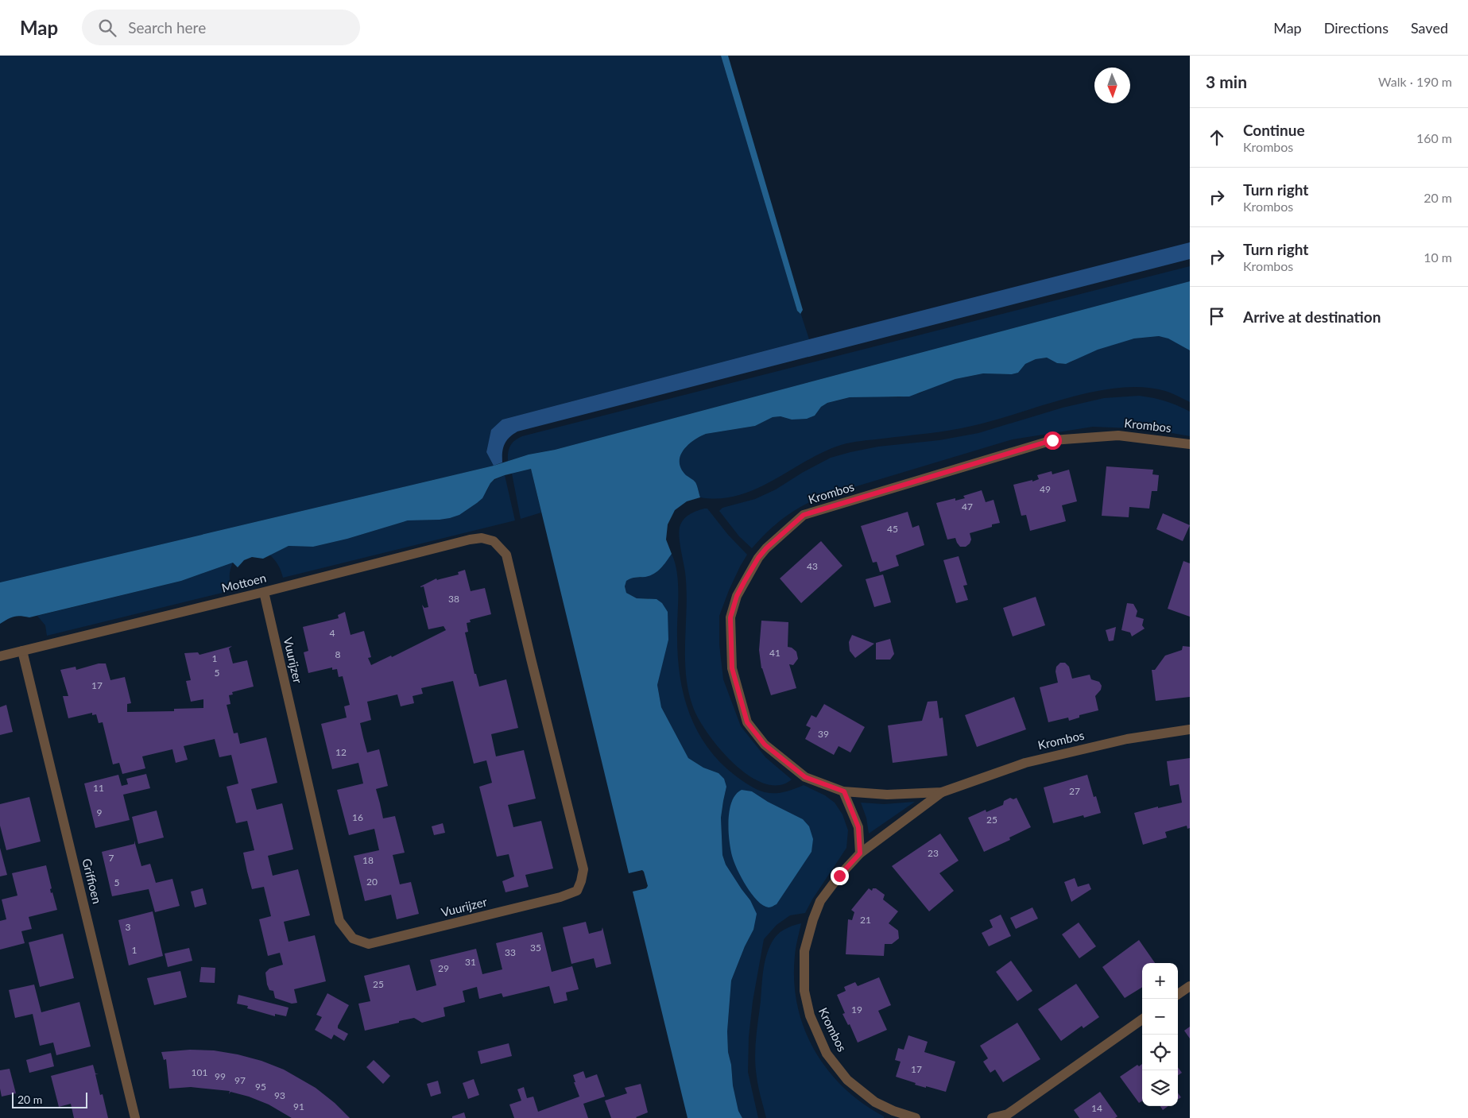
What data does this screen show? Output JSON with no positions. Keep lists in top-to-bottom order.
{
  "streets": {
    "street": [
      "Krombos",
      "Mottoen",
      "Vuurijzer",
      "Griffioen"
    ]
  },
  "crossings": [
    ["Mottoen", "Vuurijzer"],
    ["Mottoen", "Griffioen"]
  ],
  "house_numbers": [
    "49",
    "47",
    "45",
    "43",
    "38",
    "4",
    "41",
    "8",
    "1",
    "5",
    "17",
    "39",
    "12",
    "11",
    "27",
    "9",
    "16",
    "25",
    "23",
    "7",
    "18",
    "20",
    "5",
    "21",
    "3",
    "35",
    "1",
    "33",
    "31",
    "29",
    "25",
    "19",
    "17",
    "101",
    "99",
    "97",
    "95",
    "93",
    "91",
    "14"
  ],
  "scale_bar": "20 m",
  "north": "bottom",
  "page": {
    "header": "Map",
    "search": "Search here",
    "nav": ["Map", "Directions", "Saved"],
    "heading": ["3 min", "Walk · 190 m"],
    "list": [
      ["Continue", "Krombos", "160 m"],
      ["Turn right", "Krombos", "20 m"],
      ["Turn right", "Krombos", "10 m"],
      "Arrive at destination"
    ],
    "map_buttons": ["+", "−"],
    "scale": "20 m"
  }
}
